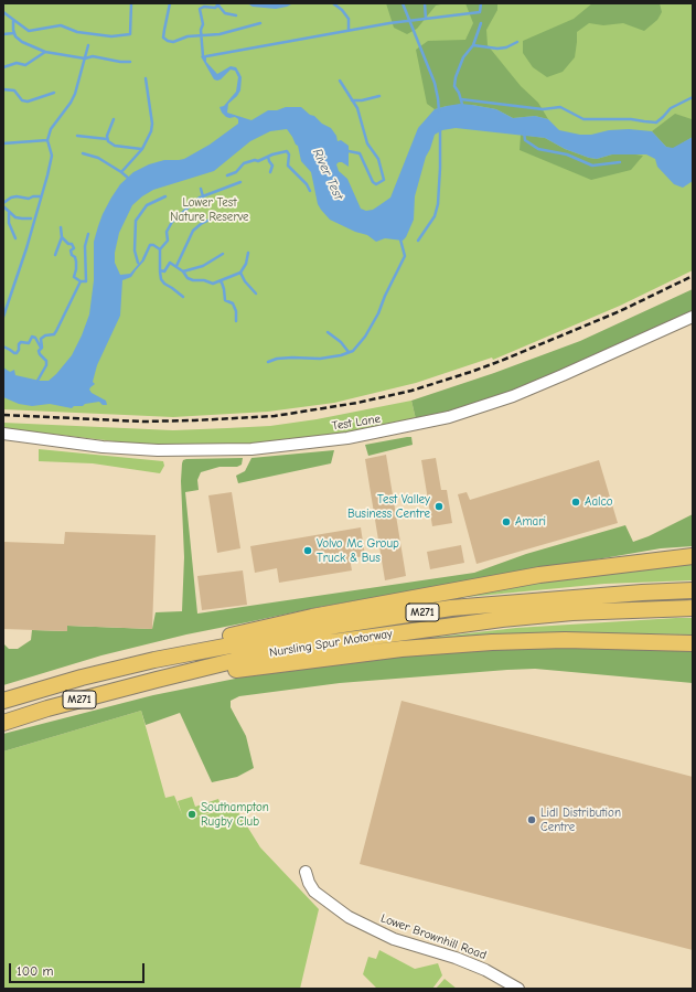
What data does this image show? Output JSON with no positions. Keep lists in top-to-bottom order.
{
  "streets": {
    "highway": ["M271", "Nursling Spur Motorway"],
    "street": ["Test Lane", "Lower Brownhill Road"]
  },
  "crossings": [
    ["M271", "Nursling Spur Motorway"]
  ],
  "water": ["River Test"],
  "parks": ["Lower Test Nature Reserve"],
  "places": [
    "Aalco",
    "Test Valley Business Centre",
    "Amari",
    "Volvo Mc Group Truck & Bus",
    "Southampton Rugby Club",
    "Lidl Distribution Centre"
  ],
  "scale_bar": "100 m"
}
